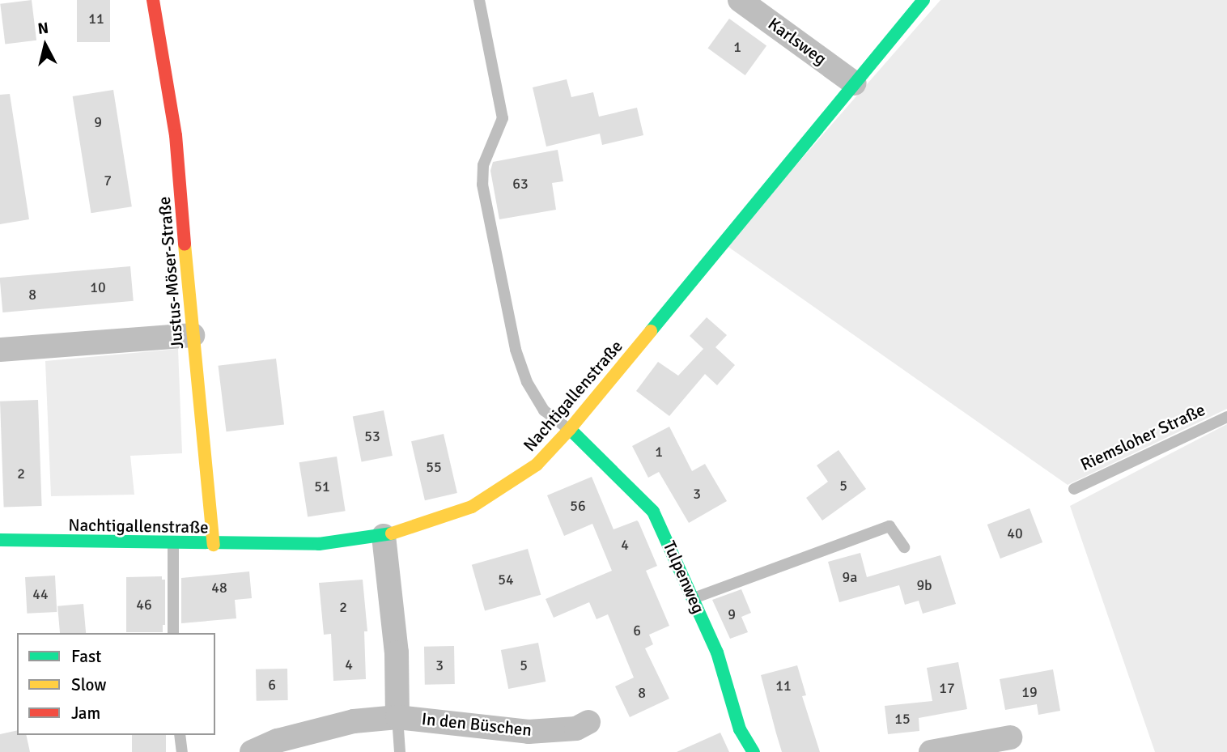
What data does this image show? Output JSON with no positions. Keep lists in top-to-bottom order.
{
  "streets": {
    "street": [
      "Karlsweg",
      "Justus-Möser-Straße",
      "Nachtigallenstraße",
      "Tulpenweg",
      "In den Büschen"
    ],
    "lane": ["Riemsloher Straße"]
  },
  "crossings": [
    ["Karlsweg", "Nachtigallenstraße"],
    ["Justus-Möser-Straße", "Nachtigallenstraße"],
    ["Nachtigallenstraße", "Tulpenweg"],
    ["Nachtigallenstraße", "In den Büschen"]
  ],
  "house_numbers": [
    "11",
    "1",
    "9",
    "7",
    "63",
    "10",
    "8",
    "53",
    "1",
    "55",
    "2",
    "5",
    "51",
    "3",
    "56",
    "40",
    "4",
    "9a",
    "54",
    "9b",
    "48",
    "44",
    "46",
    "2",
    "9",
    "6",
    "4",
    "3",
    "5",
    "6",
    "11",
    "17",
    "19",
    "8",
    "15"
  ],
  "legend": ["Fast", "Slow", "Jam"],
  "north": "top"
}
